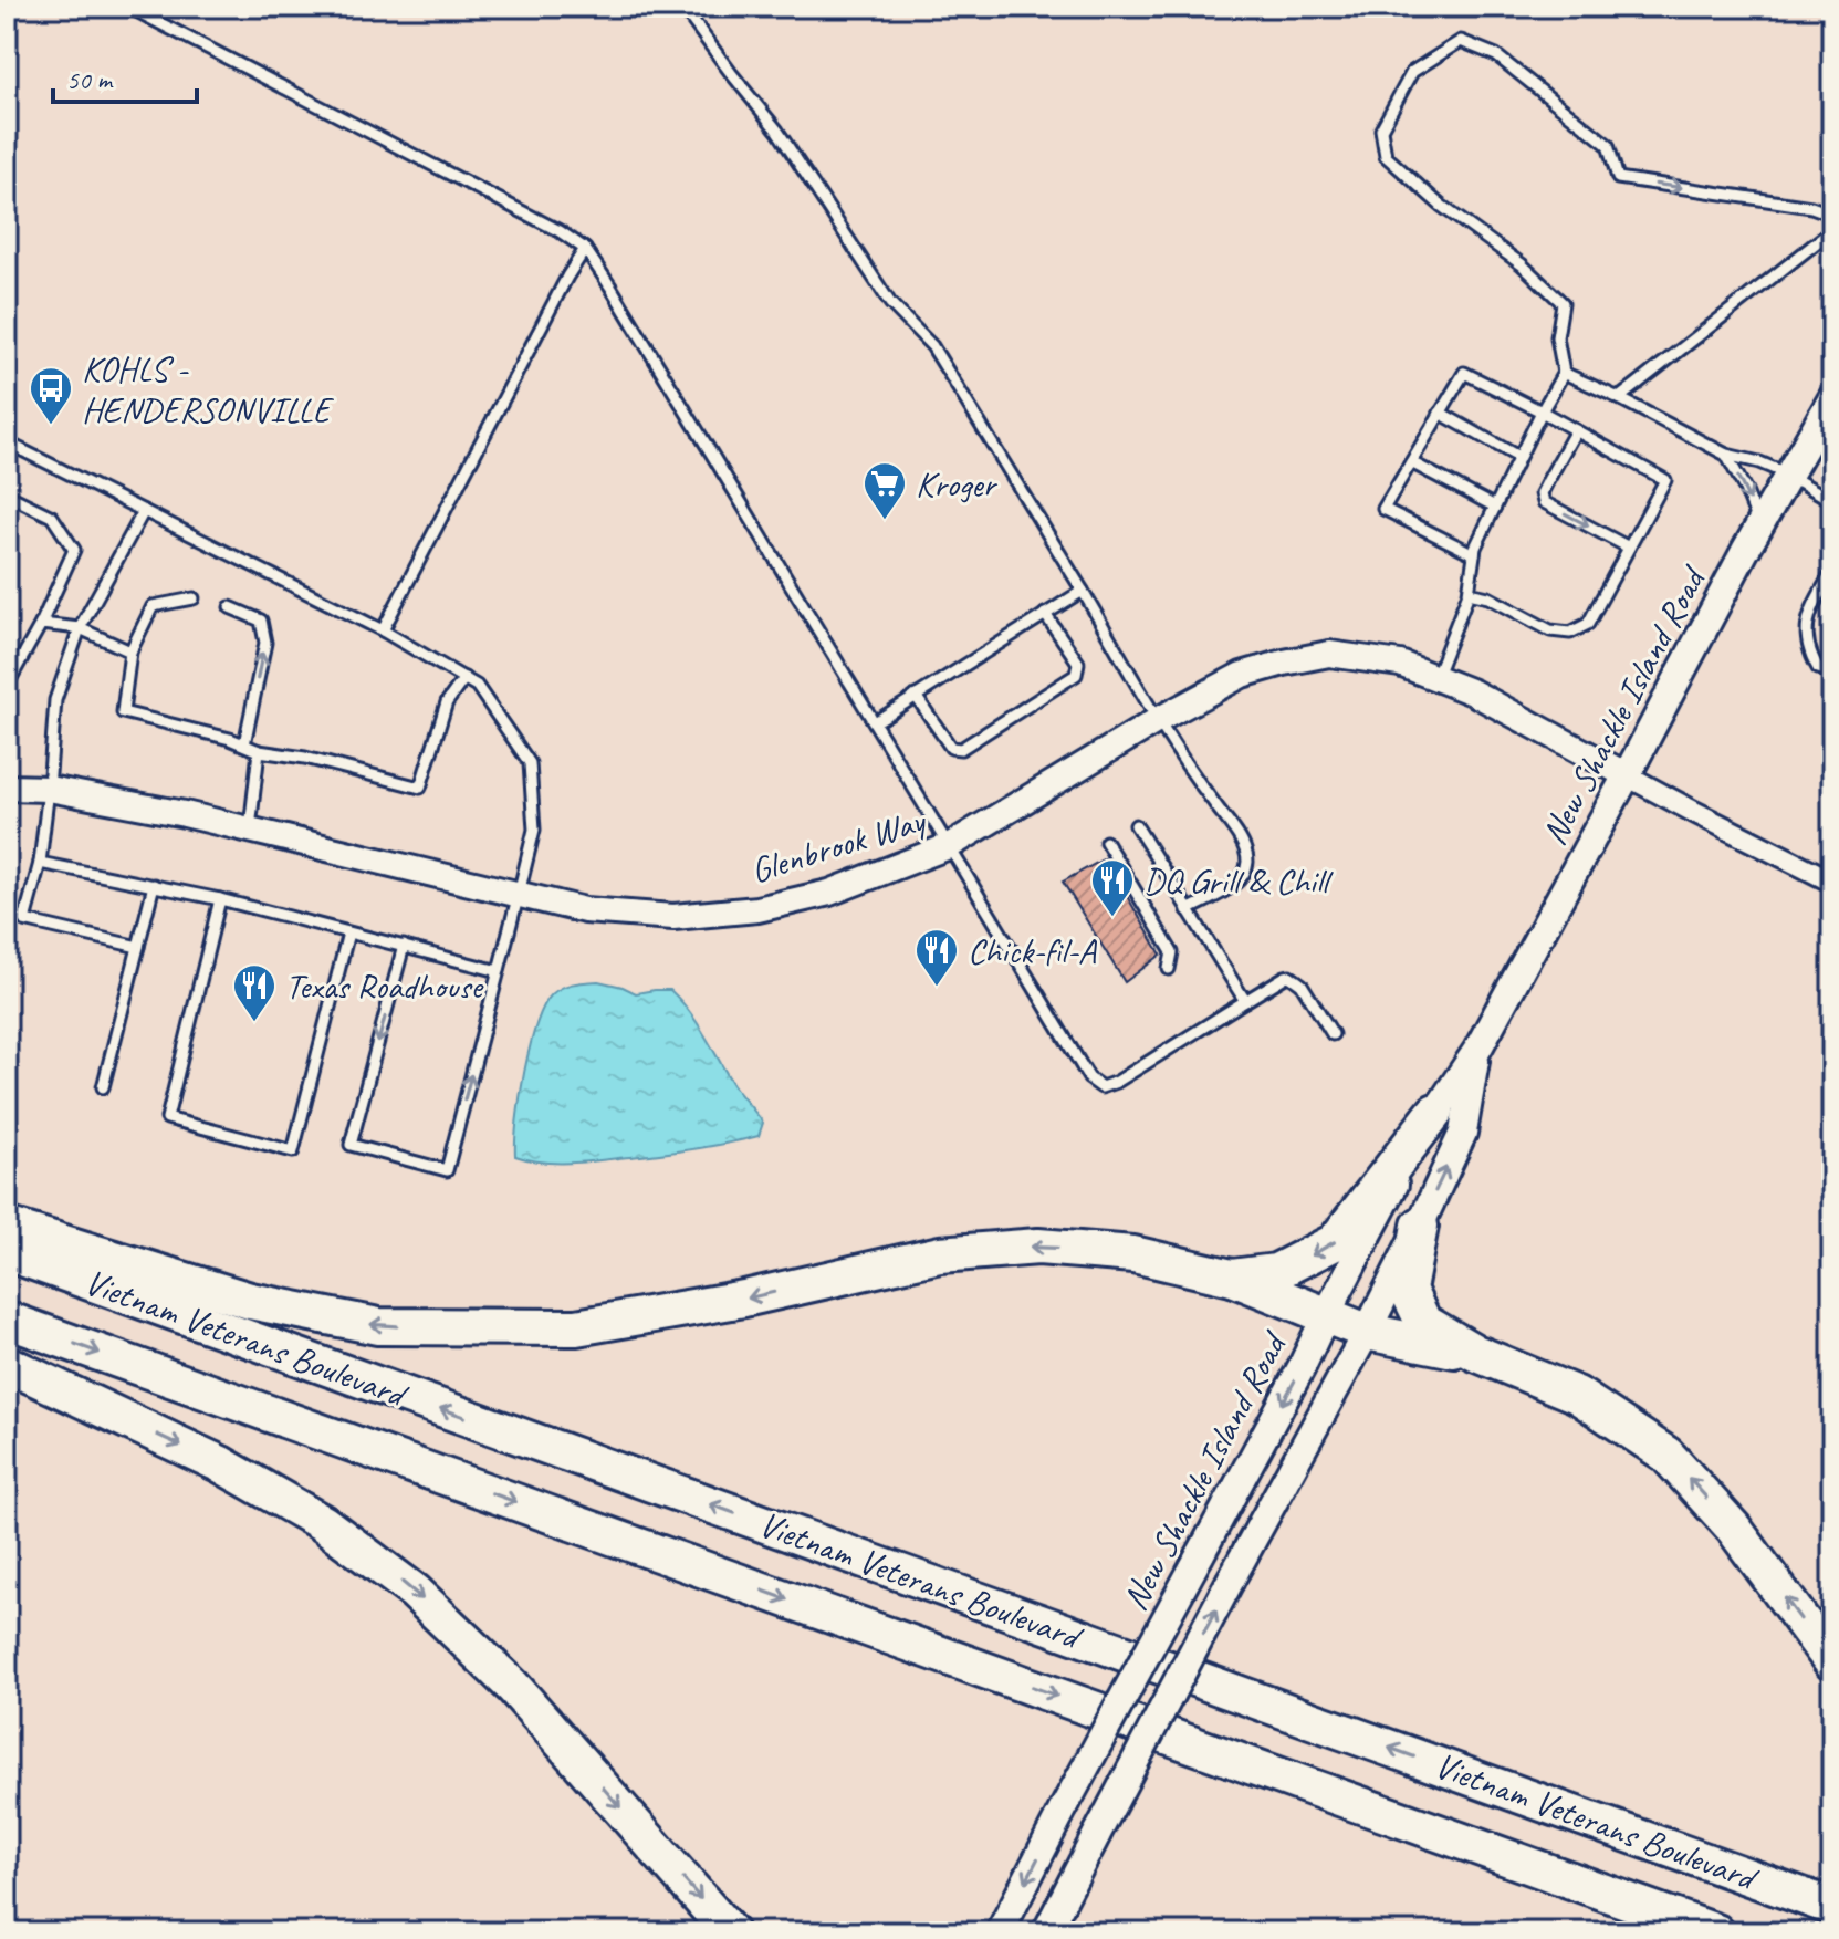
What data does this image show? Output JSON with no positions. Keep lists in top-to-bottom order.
{
  "streets": {
    "highway": ["Vietnam Veterans Boulevard"],
    "main road": ["New Shackle Island Road"],
    "street": ["Glenbrook Way"]
  },
  "crossings": [
    ["New Shackle Island Road", "Glenbrook Way"]
  ],
  "places": {
    "bus stop": ["KOHLS - HENDERSONVILLE"],
    "supermarket": ["Kroger"],
    "restaurant": ["DQ Grill & Chill", "Chick-fil-A", "Texas Roadhouse"]
  },
  "scale_bar": "50 m"
}
